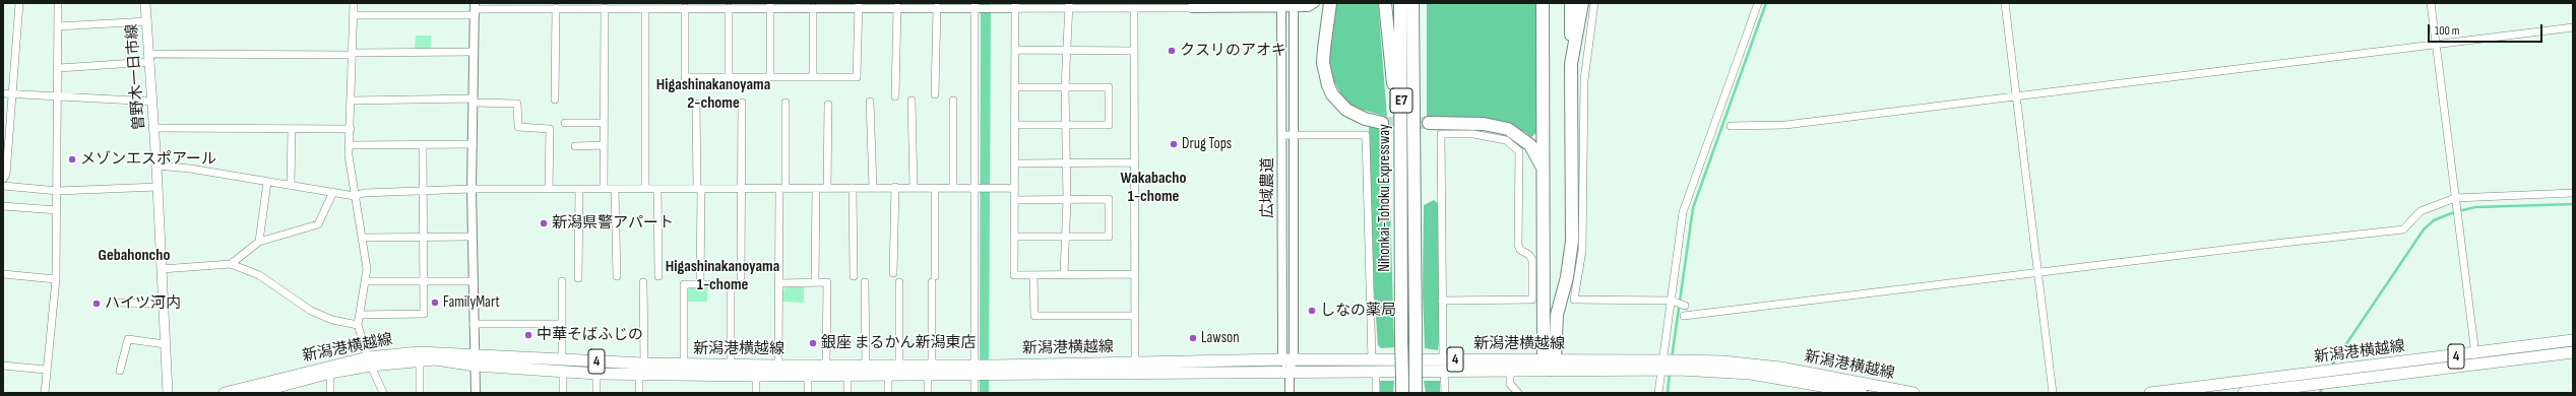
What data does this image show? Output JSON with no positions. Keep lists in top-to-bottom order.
{
  "streets": {
    "highway": ["E7", "Nihonkai-Tohoku Expressway"],
    "main road": ["曽野木一日市線", "新潟港横越線", "4"],
    "street": ["広域農道"]
  },
  "crossings": [
    ["広域農道", "新潟港横越線"]
  ],
  "districts": [
    "Higashinakanoyama 2-chome",
    "Wakabacho 1-chome",
    "Gebahoncho",
    "Higashinakanoyama 1-chome"
  ],
  "places": [
    "クスリのアオキ",
    "Drug Tops",
    "メゾンエスポアール",
    "新潟県警アパート",
    "FamilyMart",
    "ハイツ河内",
    "しなの薬局",
    "中華そばふじの",
    "Lawson",
    "銀座 まるかん新潟東店"
  ],
  "scale_bar": "100 m"
}
